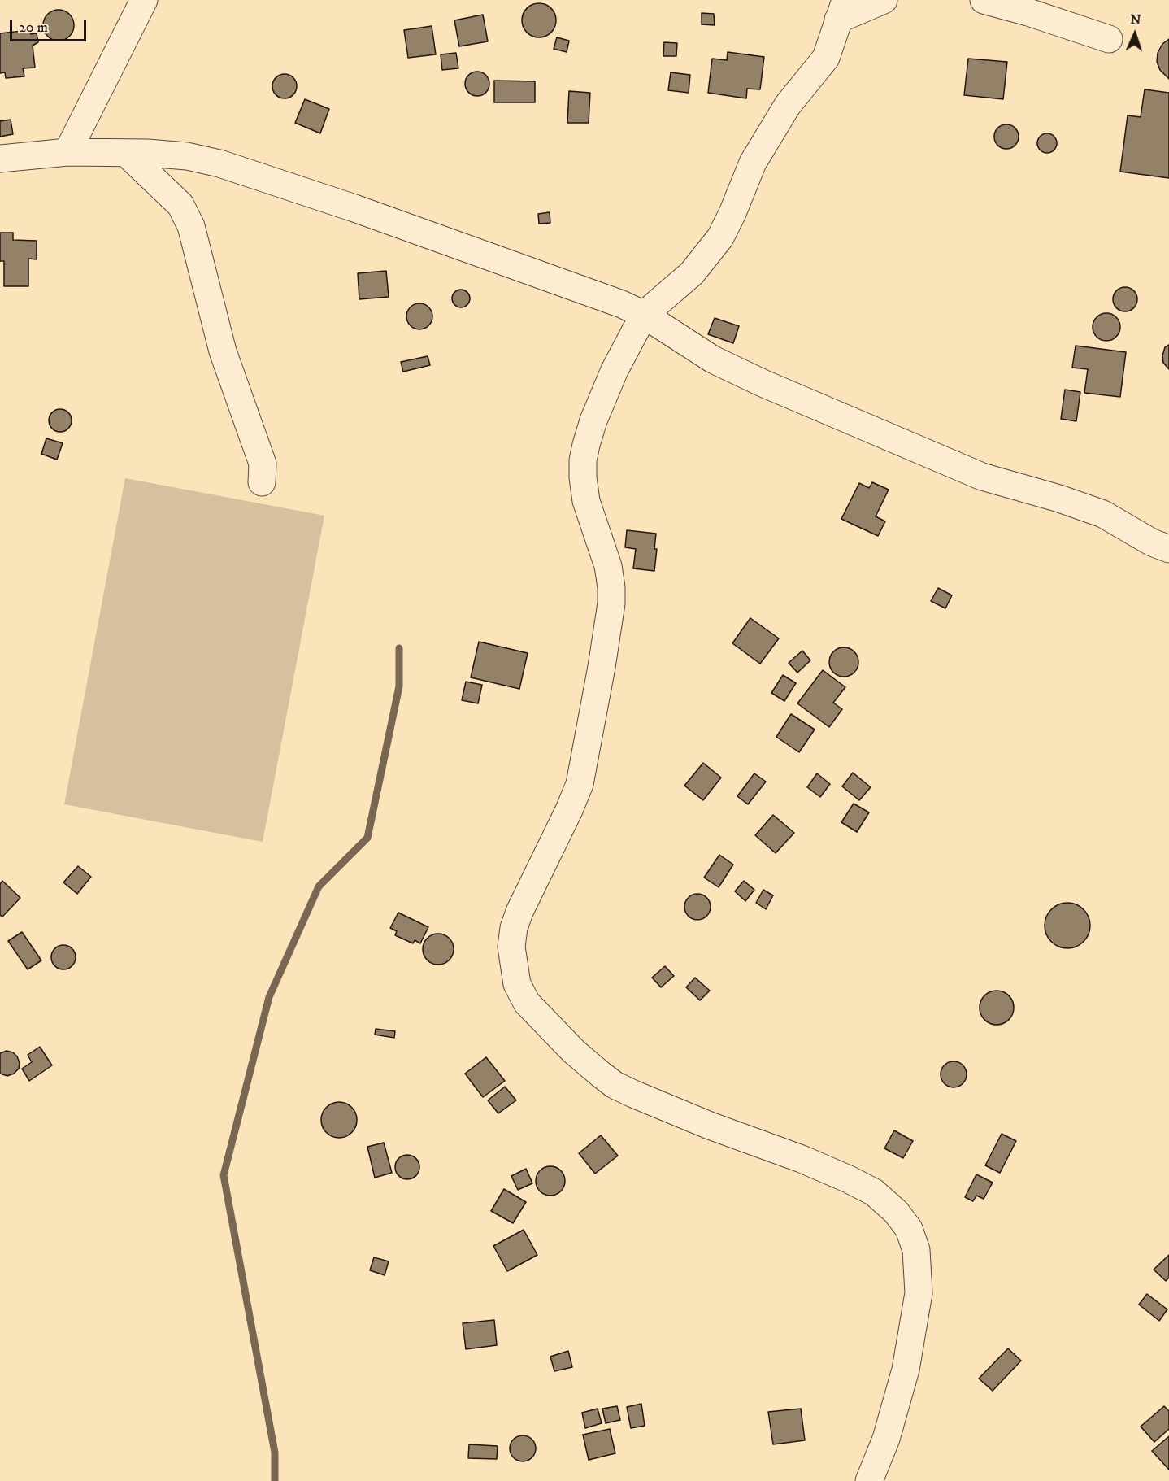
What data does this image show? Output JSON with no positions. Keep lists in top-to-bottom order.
{
  "scale_bar": "20 m",
  "north": "top"
}
